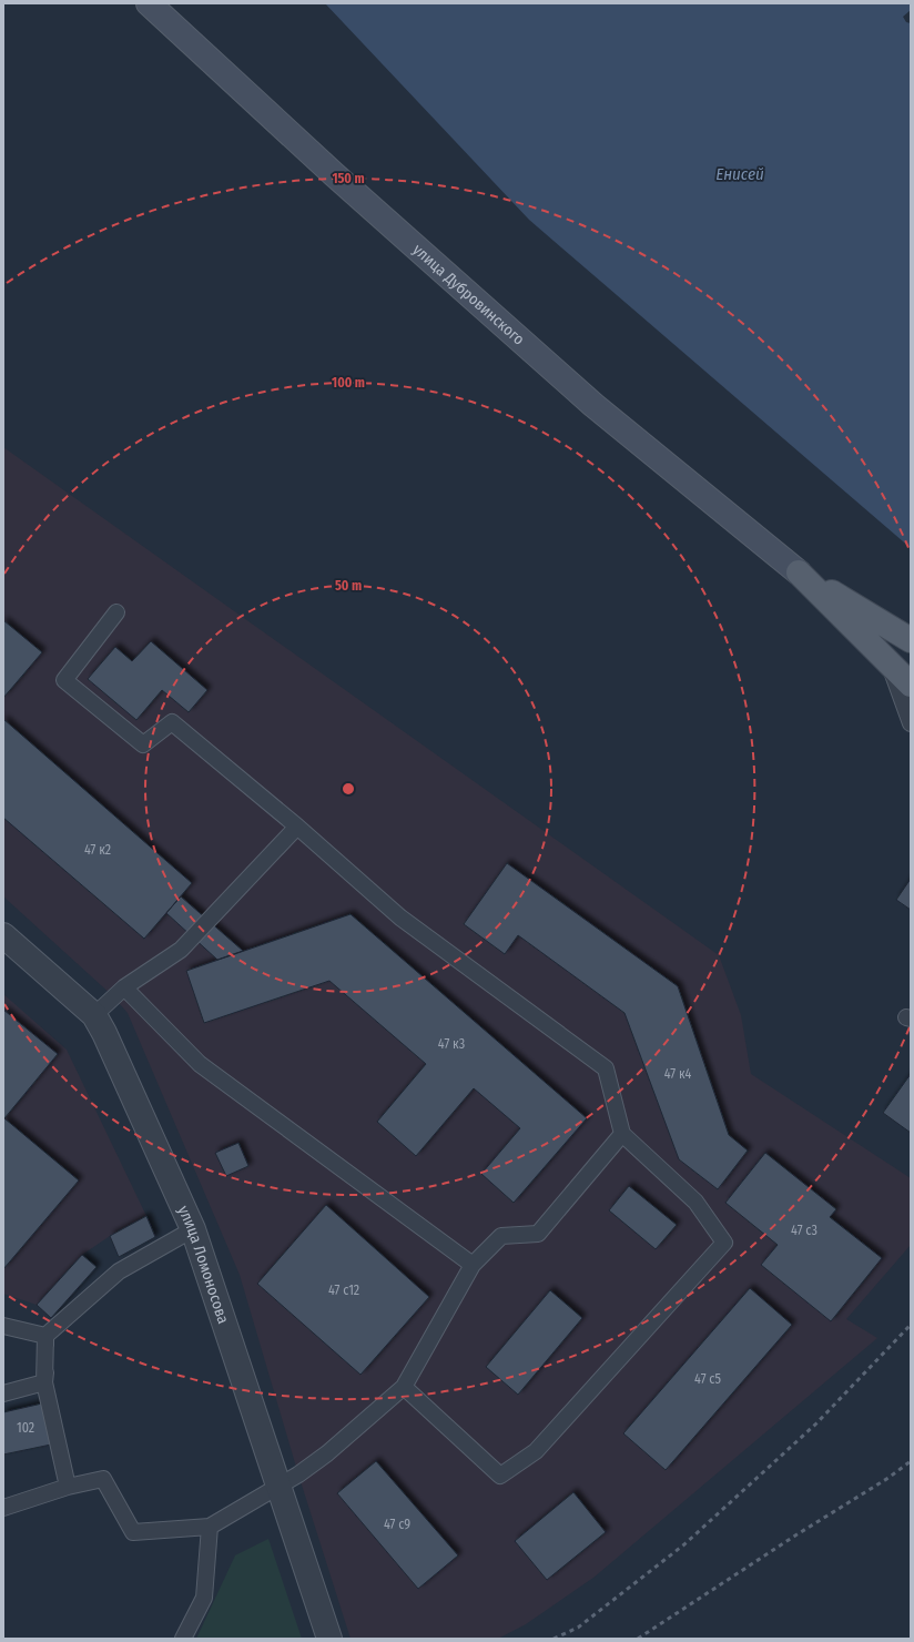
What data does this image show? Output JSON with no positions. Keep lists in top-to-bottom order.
{
  "streets": {
    "main road": ["улица Дубровинского"],
    "street": ["улица Ломоносова"]
  },
  "water": ["Енисей"],
  "house_numbers": [
    "47 к2",
    "47 к3",
    "47 к4",
    "47 с3",
    "47 с12",
    "47 с5",
    "102",
    "47 с9"
  ],
  "rings": ["150 m", "100 m", "50 m"]
}
